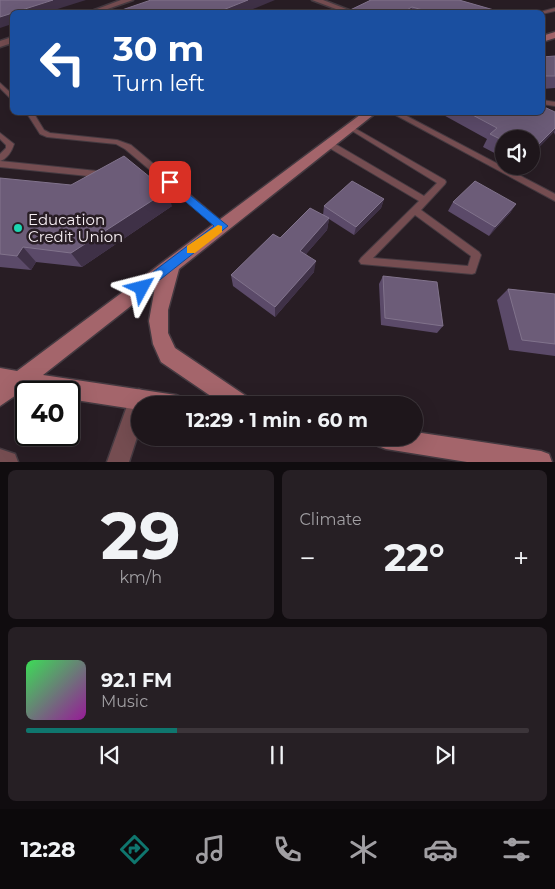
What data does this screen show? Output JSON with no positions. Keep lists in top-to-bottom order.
{
  "places": ["Education Credit Union"],
  "page": {
    "turn": ["30 m", "Turn left"],
    "limit": "40",
    "trip": "12:29 · 1 min · 60 m",
    "tile": [
      ["29", "km/h"],
      "Climate"
    ],
    "heat": ["−", "22°", "+"],
    "song": ["92.1 FM", "Music"],
    "tabs": "12:28"
  }
}
